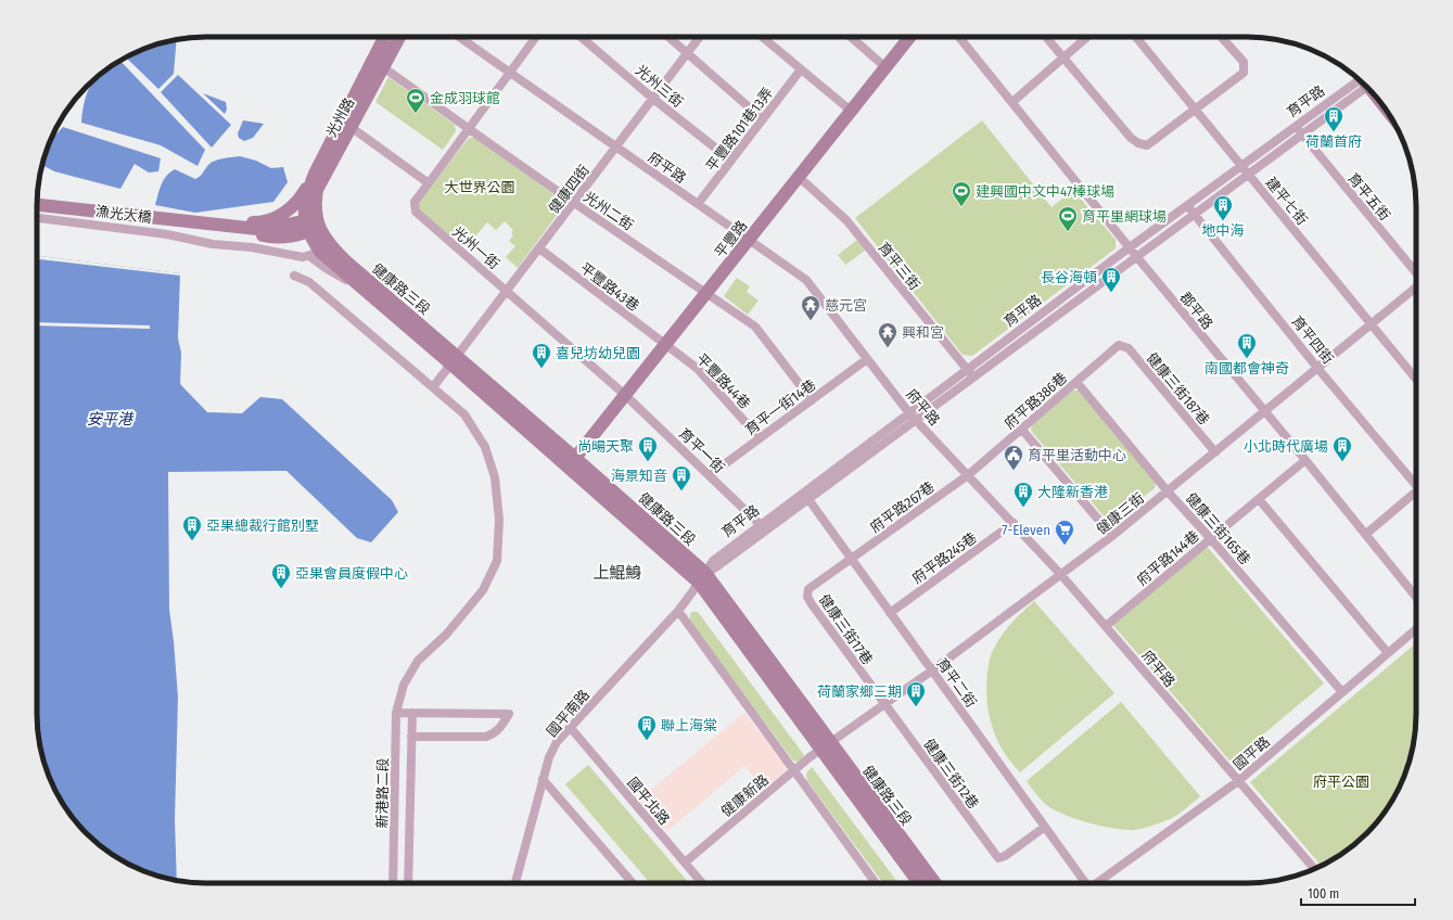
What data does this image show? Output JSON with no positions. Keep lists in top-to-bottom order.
{
  "streets": {
    "street": [
      "光州三街",
      "育平路",
      "光州路",
      "平豐路101巷13弄",
      "府平路",
      "健康四街",
      "育平五街",
      "建平七街",
      "光州二街",
      "漁光大橋",
      "平豐路",
      "光州一街",
      "育平三街",
      "平豐路43巷",
      "健康路三段",
      "郡平路",
      "育平四街",
      "平豐路44巷",
      "健康三街187巷",
      "府平路386巷",
      "育平一街14巷",
      "育平一街",
      "府平路267巷",
      "健康三街",
      "健康三街165巷",
      "府平路245巷",
      "府平路144巷",
      "健康三街17巷",
      "育平二街",
      "國平南路",
      "國平路",
      "健康三街12巷",
      "新港路二段",
      "健康新路",
      "國平北路"
    ]
  },
  "crossings": [
    ["光州三街", "平豐路101巷13弄"],
    ["光州三街", "健康四街"],
    ["育平路", "府平路"],
    ["育平路", "育平五街"],
    ["育平路", "建平七街"],
    ["育平路", "育平三街"],
    ["育平路", "健康路三段"],
    ["育平路", "郡平路"],
    ["育平路", "育平四街"],
    ["育平路", "育平一街"],
    ["育平路", "育平二街"],
    ["育平路", "國平南路"],
    ["光州路", "光州二街"],
    ["光州路", "健康路三段"],
    ["平豐路101巷13弄", "府平路"],
    ["府平路", "健康四街"],
    ["府平路", "平豐路"],
    ["府平路", "光州一街"],
    ["府平路", "府平路386巷"],
    ["府平路", "育平一街14巷"],
    ["府平路", "府平路267巷"],
    ["府平路", "健康三街"],
    ["府平路", "府平路245巷"],
    ["府平路", "府平路144巷"],
    ["府平路", "國平路"],
    ["健康四街", "光州二街"],
    ["健康四街", "光州一街"],
    ["健康四街", "平豐路43巷"],
    ["健康四街", "健康路三段"],
    ["健康四街", "新港路二段"],
    ["建平七街", "健康三街"],
    ["光州二街", "平豐路"],
    ["光州二街", "光州一街"],
    ["光州二街", "育平一街14巷"],
    ["漁光大橋", "健康路三段"],
    ["平豐路", "光州一街"],
    ["平豐路", "育平三街"],
    ["平豐路", "平豐路43巷"],
    ["平豐路", "健康路三段"],
    ["平豐路", "平豐路44巷"],
    ["平豐路", "育平一街"],
    ["光州一街", "育平一街"],
    ["平豐路43巷", "平豐路44巷"],
    ["健康路三段", "健康三街"],
    ["健康路三段", "國平南路"],
    ["健康路三段", "健康新路"],
    ["郡平路", "健康三街"],
    ["郡平路", "府平路144巷"],
    ["育平四街", "健康三街"],
    ["平豐路44巷", "育平一街14巷"],
    ["健康三街187巷", "府平路386巷"],
    ["健康三街187巷", "健康三街"],
    ["府平路386巷", "府平路267巷"],
    ["府平路386巷", "健康三街165巷"],
    ["育平一街14巷", "育平一街"],
    ["府平路267巷", "健康三街17巷"],
    ["府平路267巷", "育平二街"],
    ["健康三街", "健康三街165巷"],
    ["健康三街", "健康三街17巷"],
    ["健康三街", "育平二街"],
    ["健康三街", "健康三街12巷"],
    ["健康三街", "健康新路"],
    ["健康三街165巷", "府平路144巷"],
    ["健康三街165巷", "國平路"],
    ["府平路245巷", "育平二街"],
    ["健康三街17巷", "育平二街"],
    ["健康三街17巷", "健康三街12巷"],
    ["育平二街", "健康三街12巷"],
    ["國平南路", "國平北路"],
    ["健康新路", "國平北路"]
  ],
  "districts": ["上鯤鯓"],
  "water": ["安平港"],
  "parks": ["大世界公園", "府平公園"],
  "places": {
    "sports": ["金成羽球館", "建興國中文中47棒球場", "育平里網球場"],
    "building": [
      "荷蘭首府",
      "地中海",
      "長谷海頓",
      "南國都會神奇",
      "喜兒坊幼兒園",
      "尚暘天聚",
      "小北時代廣場",
      "海景知音",
      "大隆新香港",
      "亞果總裁行館別墅",
      "亞果會員度假中心",
      "荷蘭家鄉三期",
      "聯上海棠"
    ],
    "temple": ["慈元宮", "興和宮"],
    "public building": ["育平里活動中心"],
    "supermarket": ["7-Eleven"]
  },
  "scale_bar": "100 m"
}
